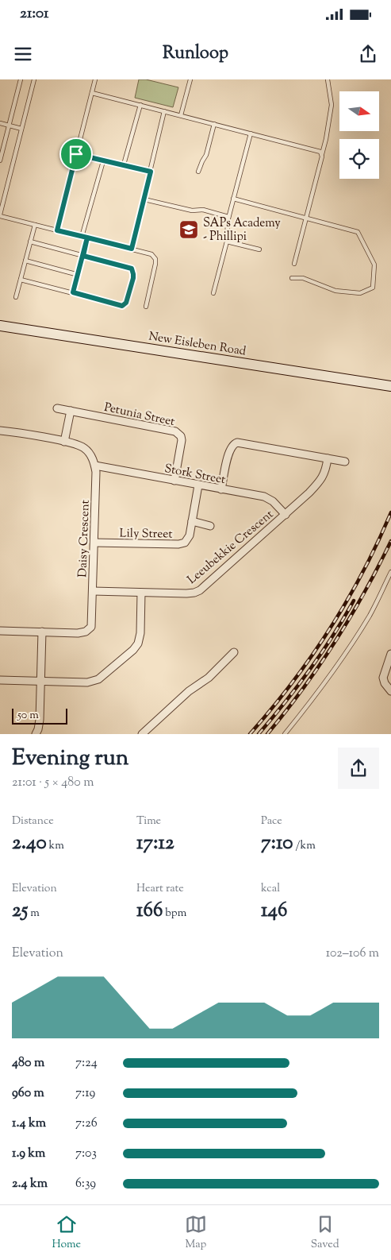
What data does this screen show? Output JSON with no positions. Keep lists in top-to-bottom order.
{
  "streets": {
    "main road": ["New Eisleben Road"],
    "street": [
      "Petunia Street",
      "Stork Street",
      "Lily Street",
      "Daisy Crescent",
      "Leeubekkie Crescent"
    ]
  },
  "crossings": [
    ["Petunia Street", "Stork Street"],
    ["Stork Street", "Lily Street"],
    ["Stork Street", "Daisy Crescent"],
    ["Stork Street", "Leeubekkie Crescent"],
    ["Lily Street", "Daisy Crescent"],
    ["Daisy Crescent", "Leeubekkie Crescent"]
  ],
  "places": {
    "school or university": ["SAPs Academy - Phillipi"]
  },
  "scale_bar": "50 m",
  "north": "right",
  "page": {
    "status": "21:01",
    "header": "Runloop",
    "scale": "50 m",
    "heading": ["Evening run", "21:01 · 5 × 480 m"],
    "stats": [
      ["Distance", "2.40 km"],
      ["Time", "17:12"],
      ["Pace", "7:10 /km"],
      ["Elevation", "25 m"],
      ["Heart rate", "166 bpm"],
      ["kcal", "146"]
    ],
    "chart": ["Elevation", "102–106 m"],
    "list": [
      {
        "name": "480 m",
        "note": "7:24"
      },
      {
        "name": "960 m",
        "note": "7:19"
      },
      {
        "name": "1.4 km",
        "note": "7:26"
      },
      {
        "name": "1.9 km",
        "note": "7:03"
      },
      {
        "name": "2.4 km",
        "note": "6:39"
      }
    ],
    "tabs": ["Home", "Map", "Saved"]
  }
}
